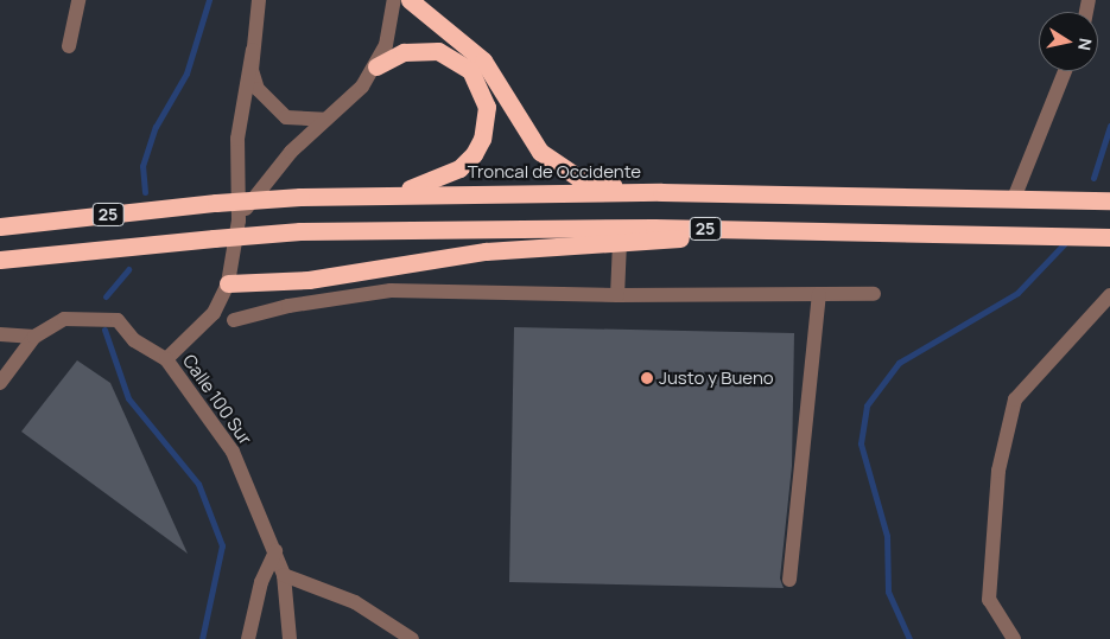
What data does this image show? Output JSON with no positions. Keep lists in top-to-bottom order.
{
  "streets": {
    "highway": ["Troncal de Occidente", "25"],
    "street": ["Calle 100 Sur"]
  },
  "places": ["Justo y Bueno"],
  "north": "right"
}
